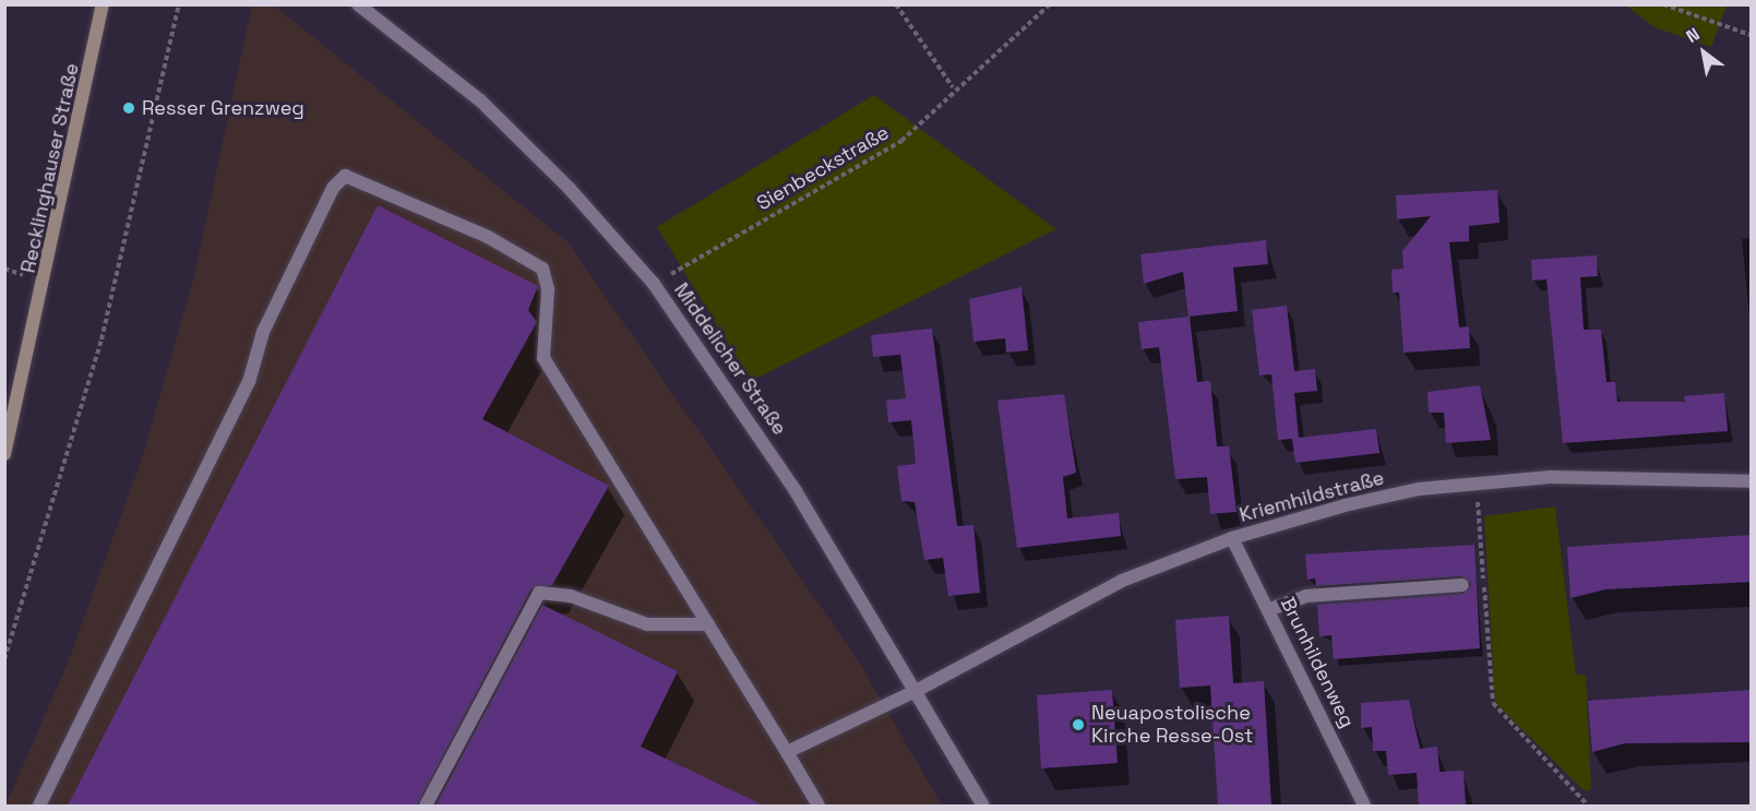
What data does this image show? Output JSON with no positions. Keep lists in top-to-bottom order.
{
  "streets": {
    "main road": ["Recklinghauser Straße"],
    "street": ["Middelicher Straße", "Kriemhildstraße", "Brunhildenweg"],
    "path": ["Sienbeckstraße"]
  },
  "crossings": [
    ["Sienbeckstraße", "Middelicher Straße"],
    ["Middelicher Straße", "Kriemhildstraße"],
    ["Kriemhildstraße", "Brunhildenweg"]
  ],
  "places": ["Resser Grenzweg", "Neuapostolische Kirche Resse-Ost"],
  "north": "top left"
}
